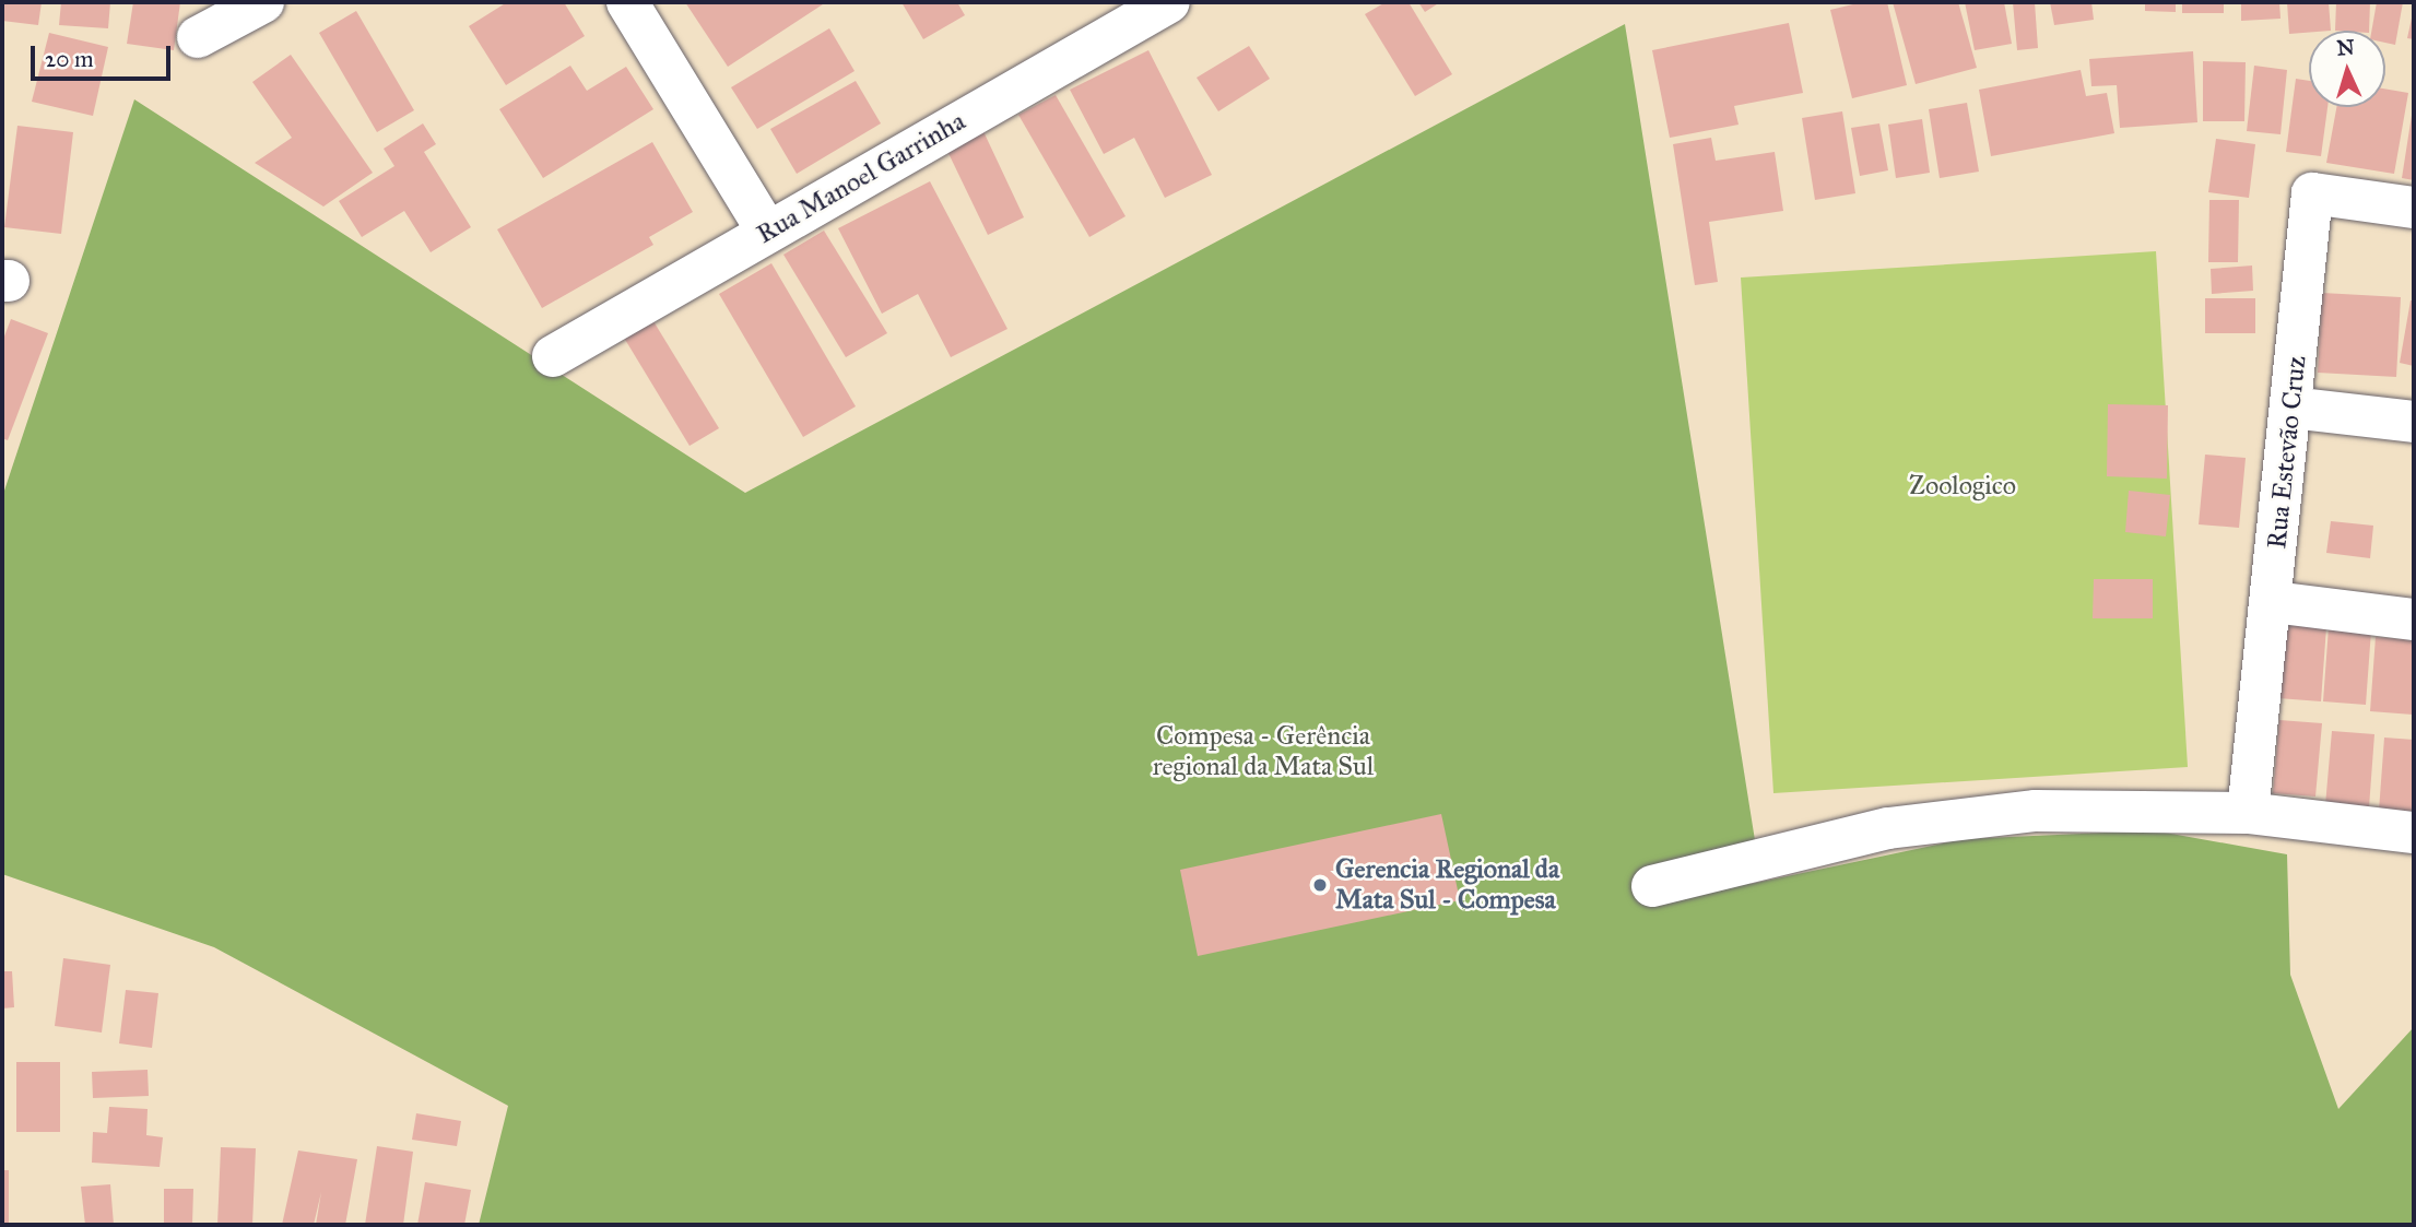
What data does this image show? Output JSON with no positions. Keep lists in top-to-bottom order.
{
  "streets": {
    "street": ["Rua Manoel Garrinha", "Rua Estevão Cruz"]
  },
  "parks": ["Zoologico", "Compesa - Gerência regional da Mata Sul"],
  "places": ["Gerencia Regional da Mata Sul - Compesa"],
  "scale_bar": "20 m",
  "north": "top"
}
